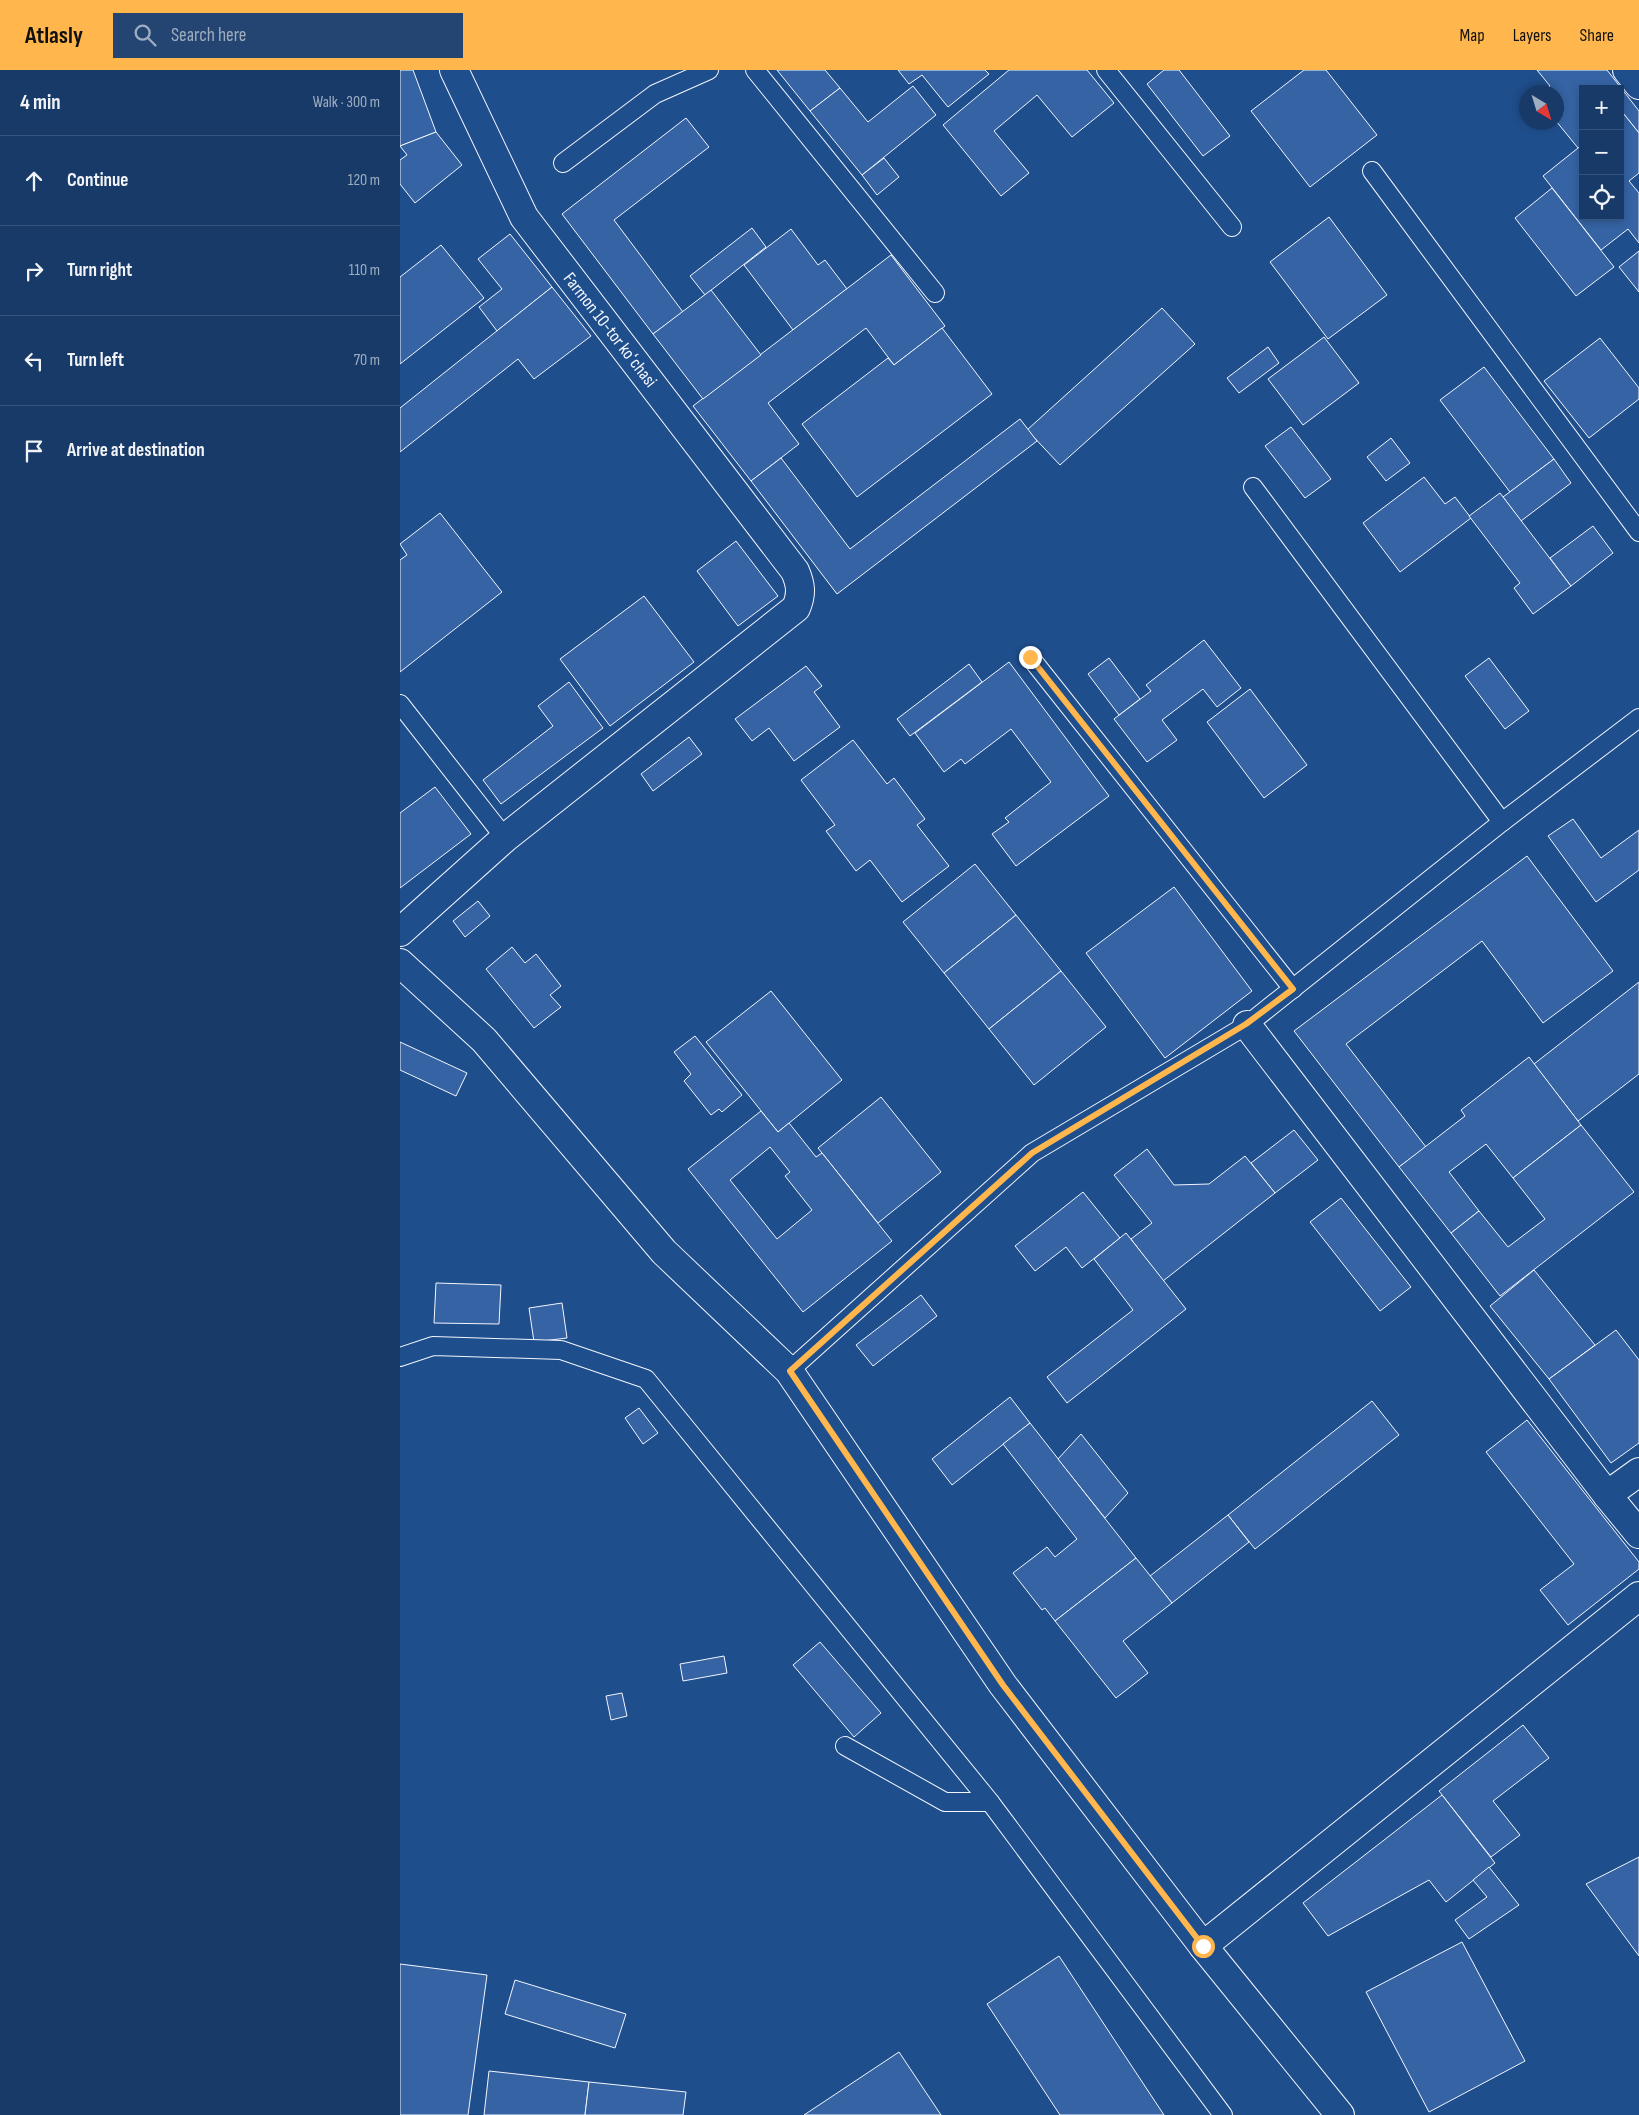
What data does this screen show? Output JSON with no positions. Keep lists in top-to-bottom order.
{
  "streets": {
    "street": ["Farmon 10-tor koʻchasi"]
  },
  "north": "bottom right",
  "page": {
    "header": "Atlasly",
    "search": "Search here",
    "nav": ["Map", "Layers", "Share"],
    "heading": ["4 min", "Walk · 300 m"],
    "map_buttons": ["+", "−"],
    "list": [
      ["Continue", "120 m"],
      ["Turn right", "110 m"],
      ["Turn left", "70 m"],
      "Arrive at destination"
    ]
  }
}
